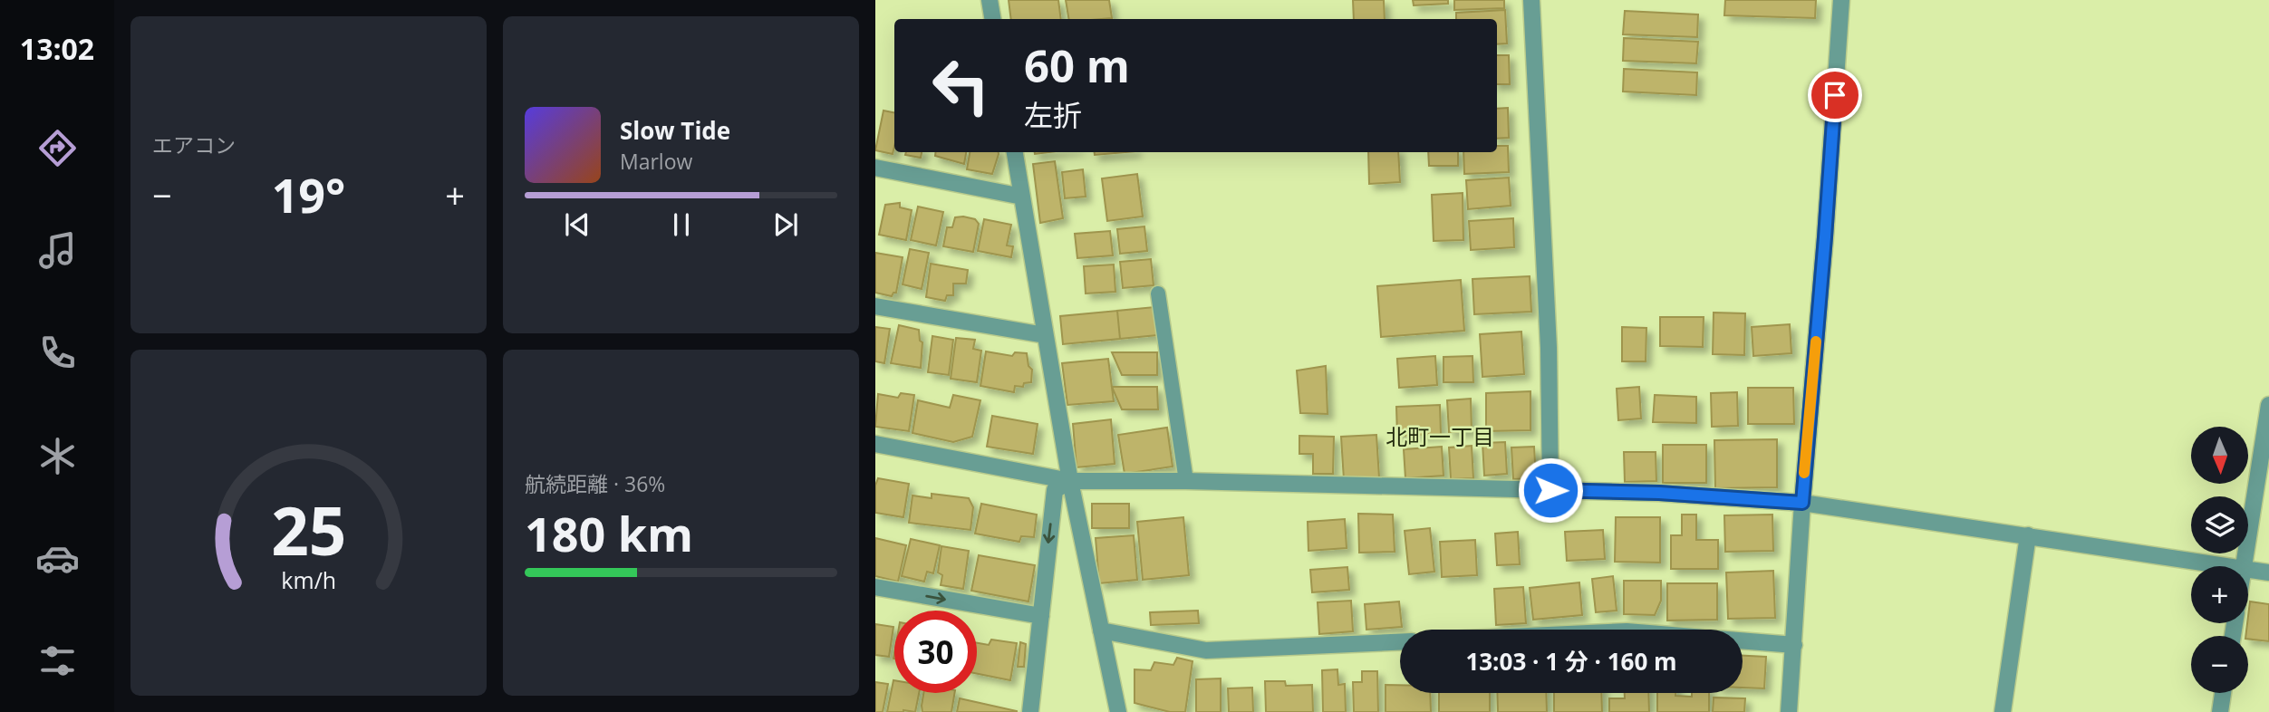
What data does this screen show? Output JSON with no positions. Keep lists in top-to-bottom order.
{
  "districts": ["北町一丁目"],
  "north": "bottom",
  "page": {
    "tabs": "13:02",
    "tile": [
      "エアコン",
      ["航続距離 · 36%", "180 km"]
    ],
    "turn": ["60 m", "左折"],
    "song": ["Slow Tide", "Marlow"],
    "heat": ["−", "19°", "+"],
    "map_buttons": ["+", "−"],
    "limit": "30",
    "trip": "13:03 · 1 分 · 160 m",
    "gauge": ["25", "km/h"]
  }
}
